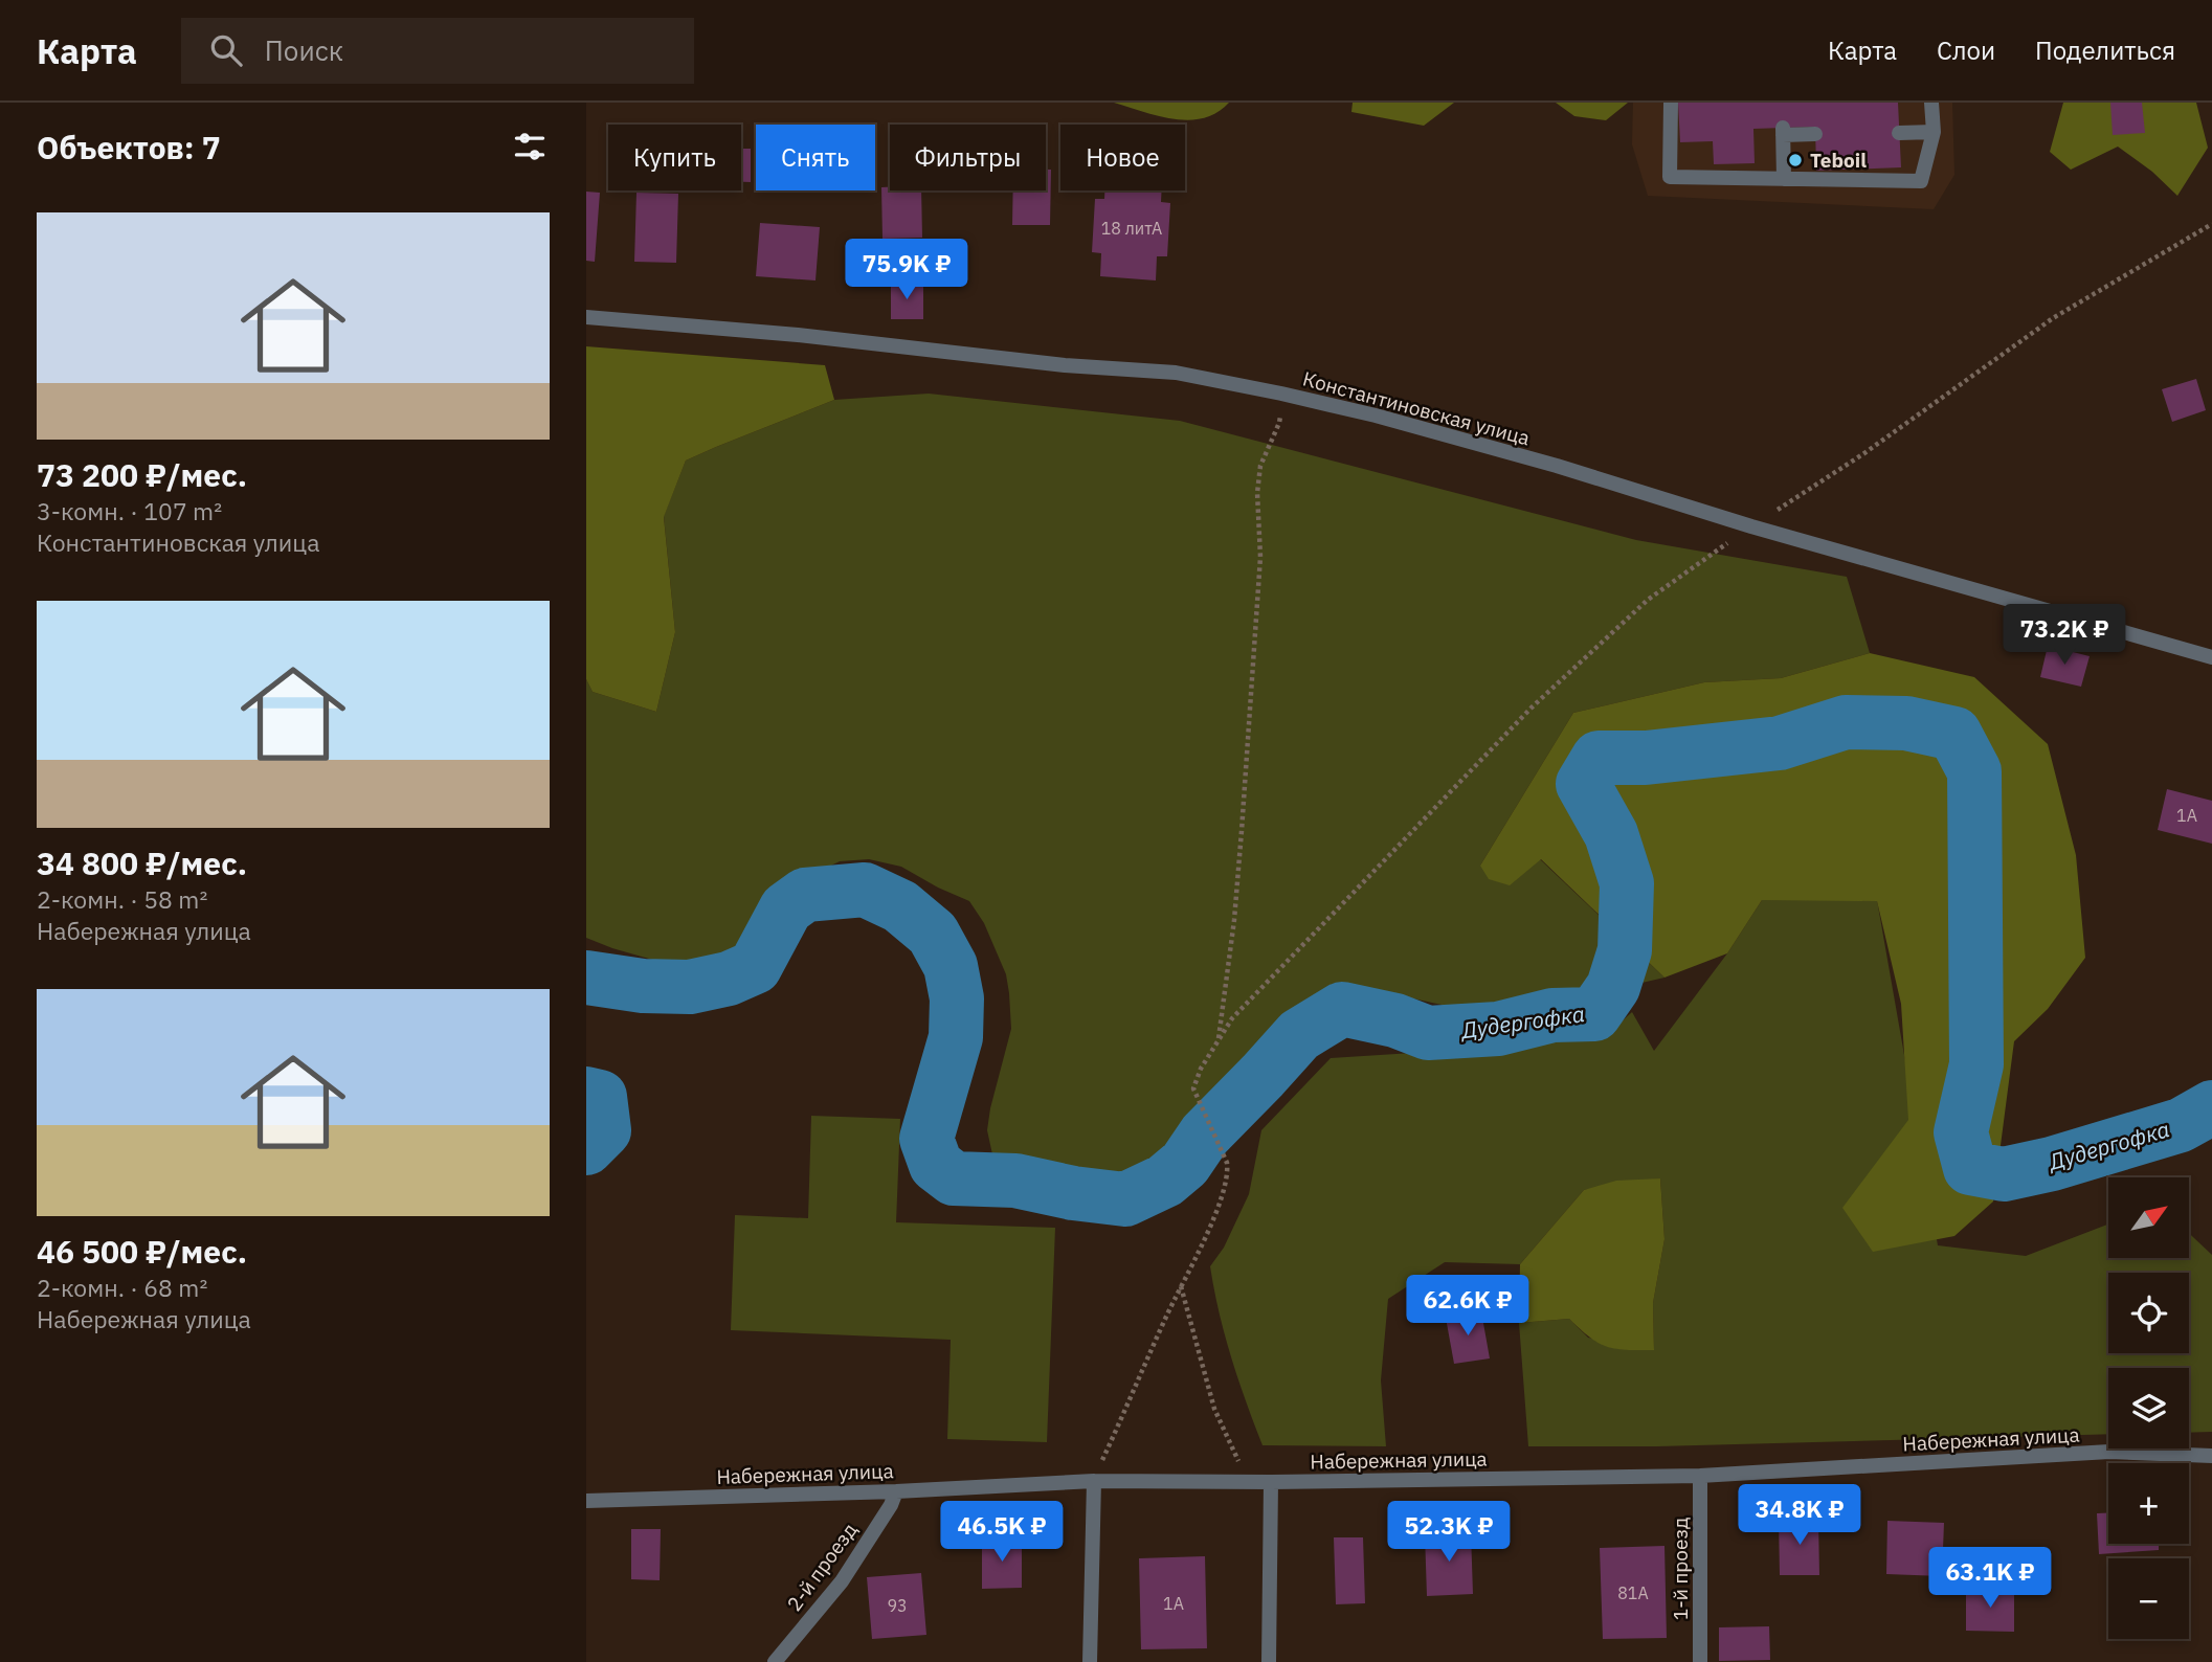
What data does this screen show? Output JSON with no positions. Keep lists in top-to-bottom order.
{
  "streets": {
    "street": [
      "Константиновская улица",
      "Набережная улица",
      "2-й проезд",
      "1-й проезд"
    ]
  },
  "crossings": [
    ["Набережная улица", "2-й проезд"],
    ["Набережная улица", "1-й проезд"]
  ],
  "water": ["Дудергофка"],
  "places": ["Teboil"],
  "house_numbers": [
    "18 литА",
    "1А",
    "81А",
    "1А",
    "93"
  ],
  "north": "top right",
  "page": {
    "header": "Карта",
    "search": "Поиск",
    "nav": ["Карта", "Слои", "Поделиться"],
    "heading": "Объектов: 7",
    "chip": [
      "Купить",
      "Снять",
      "Фильтры",
      "Новое"
    ],
    "list": [
      {
        "name": "73 200 ₽/мес.",
        "note": "3-комн. · 107 m² · Константиновская улица"
      },
      {
        "name": "34 800 ₽/мес.",
        "note": "2-комн. · 58 m² · Набережная улица"
      },
      {
        "name": "46 500 ₽/мес.",
        "note": "2-комн. · 68 m² · Набережная улица"
      }
    ],
    "price": [
      "75.9K ₽",
      "73.2K ₽",
      "62.6K ₽",
      "34.8K ₽",
      "46.5K ₽",
      "52.3K ₽",
      "63.1K ₽"
    ],
    "map_buttons": ["+", "−"]
  }
}
